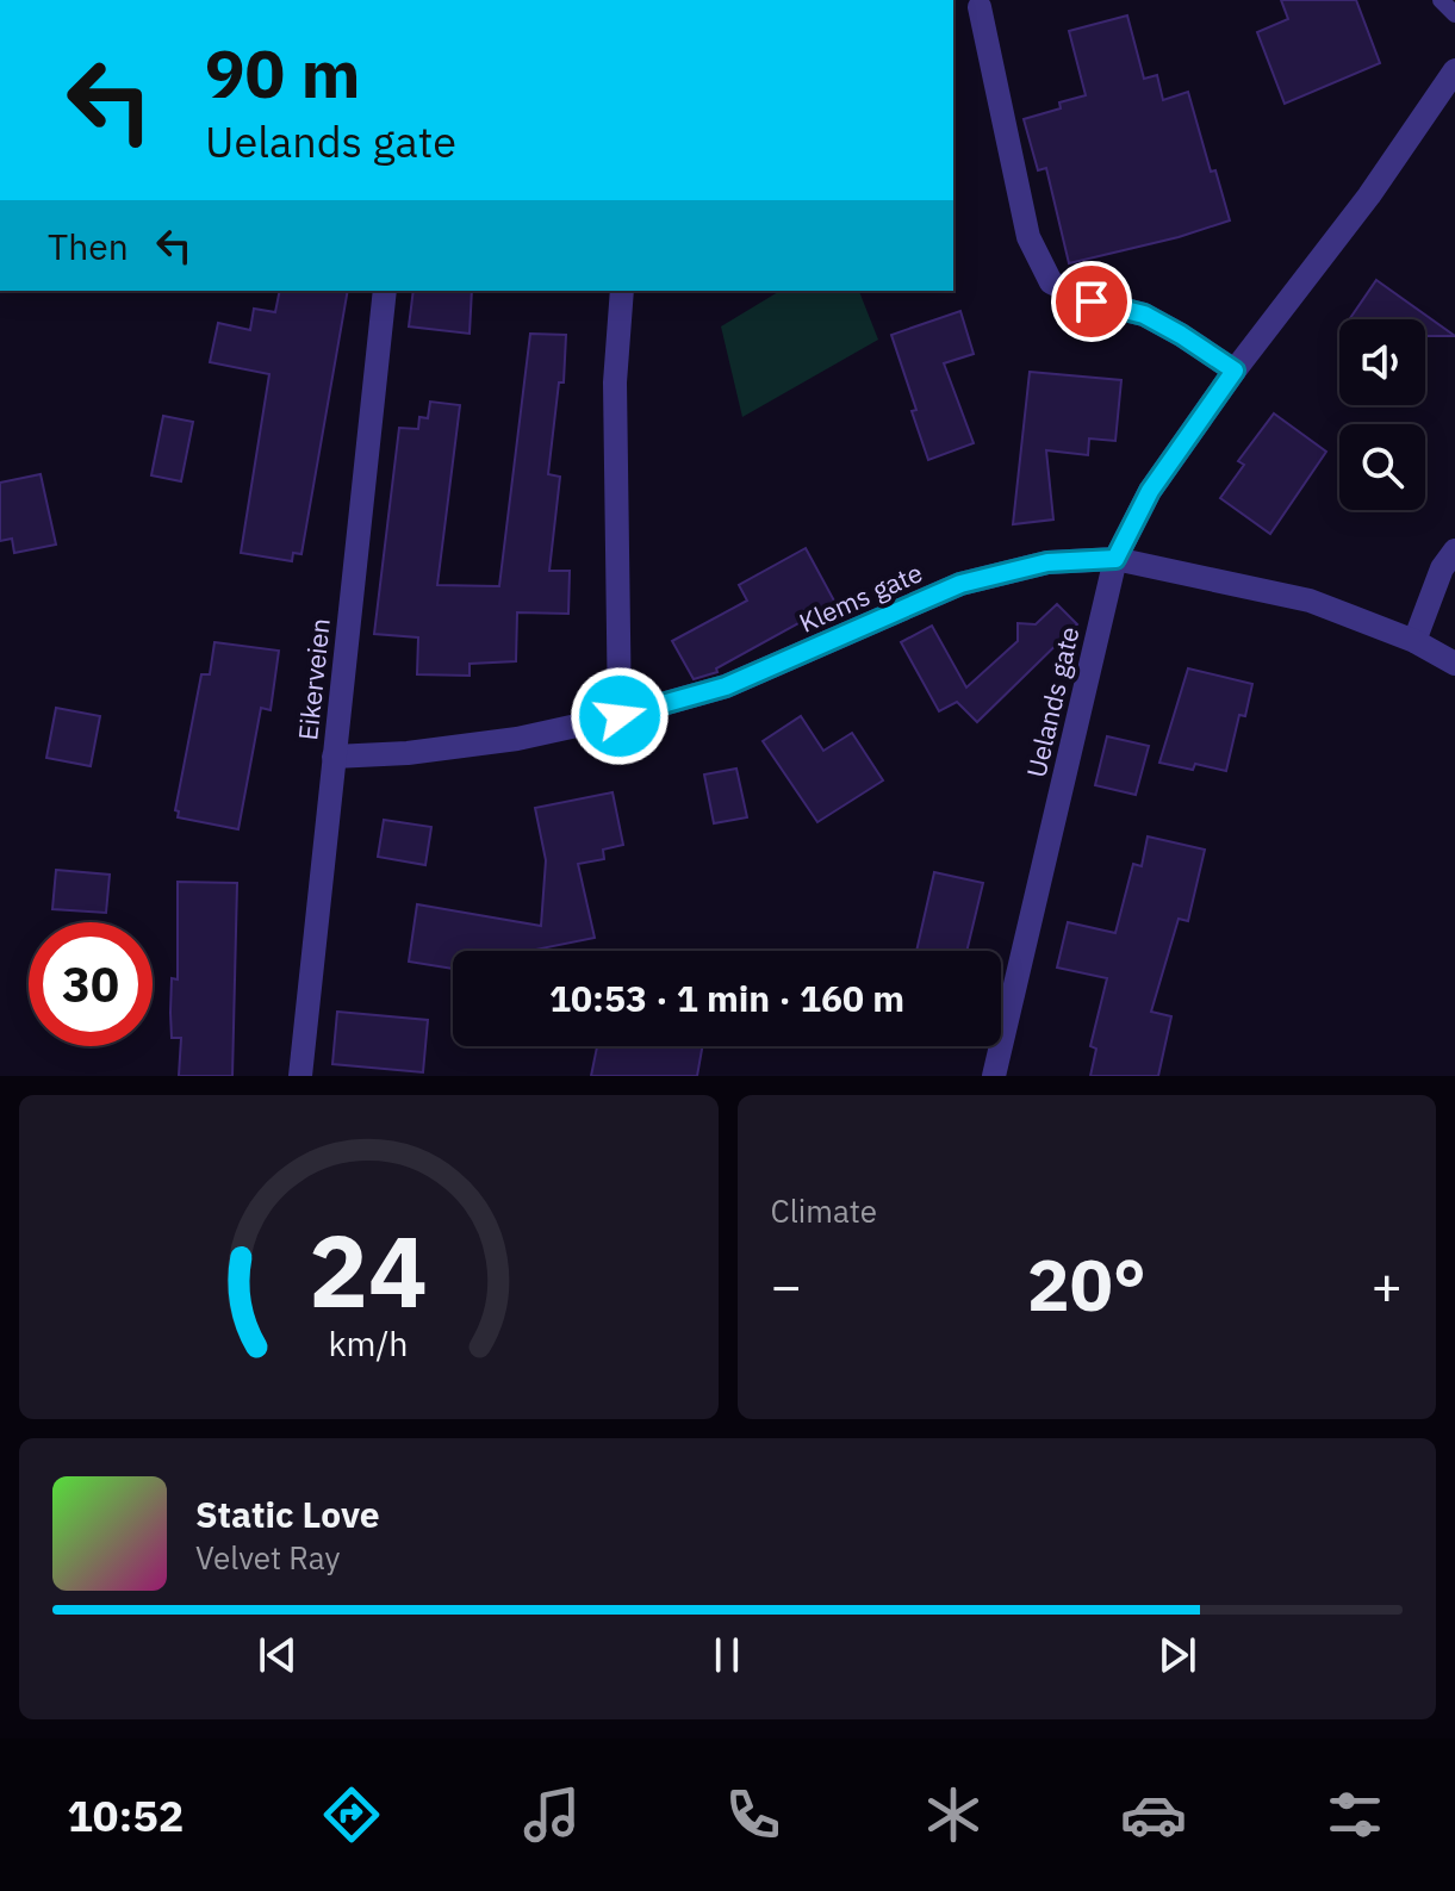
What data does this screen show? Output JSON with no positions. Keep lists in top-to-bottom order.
{
  "streets": {
    "street": ["Klems gate", "Eikerveien", "Uelands gate"]
  },
  "crossings": [
    ["Klems gate", "Eikerveien"],
    ["Klems gate", "Uelands gate"]
  ],
  "page": {
    "turn": ["90 m", "Uelands gate"],
    "then": "Then",
    "limit": "30",
    "trip": "10:53 · 1 min · 160 m",
    "tile": "Climate",
    "heat": ["−", "20°", "+"],
    "song": ["Static Love", "Velvet Ray"],
    "tabs": "10:52",
    "gauge": ["24", "km/h"]
  }
}
